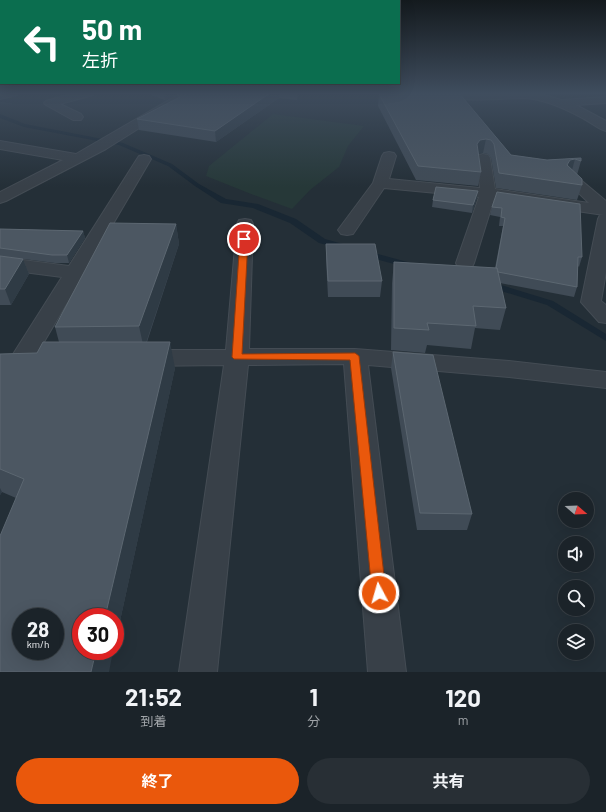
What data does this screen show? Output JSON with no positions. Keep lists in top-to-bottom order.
{
  "north": "right",
  "page": {
    "turn": ["50 m", "左折"],
    "speed": "28 km/h",
    "limit": "30",
    "eta": [
      "21:52",
      "到着",
      "1",
      "分",
      "120",
      "m"
    ],
    "buttons": ["終了", "共有"]
  }
}
